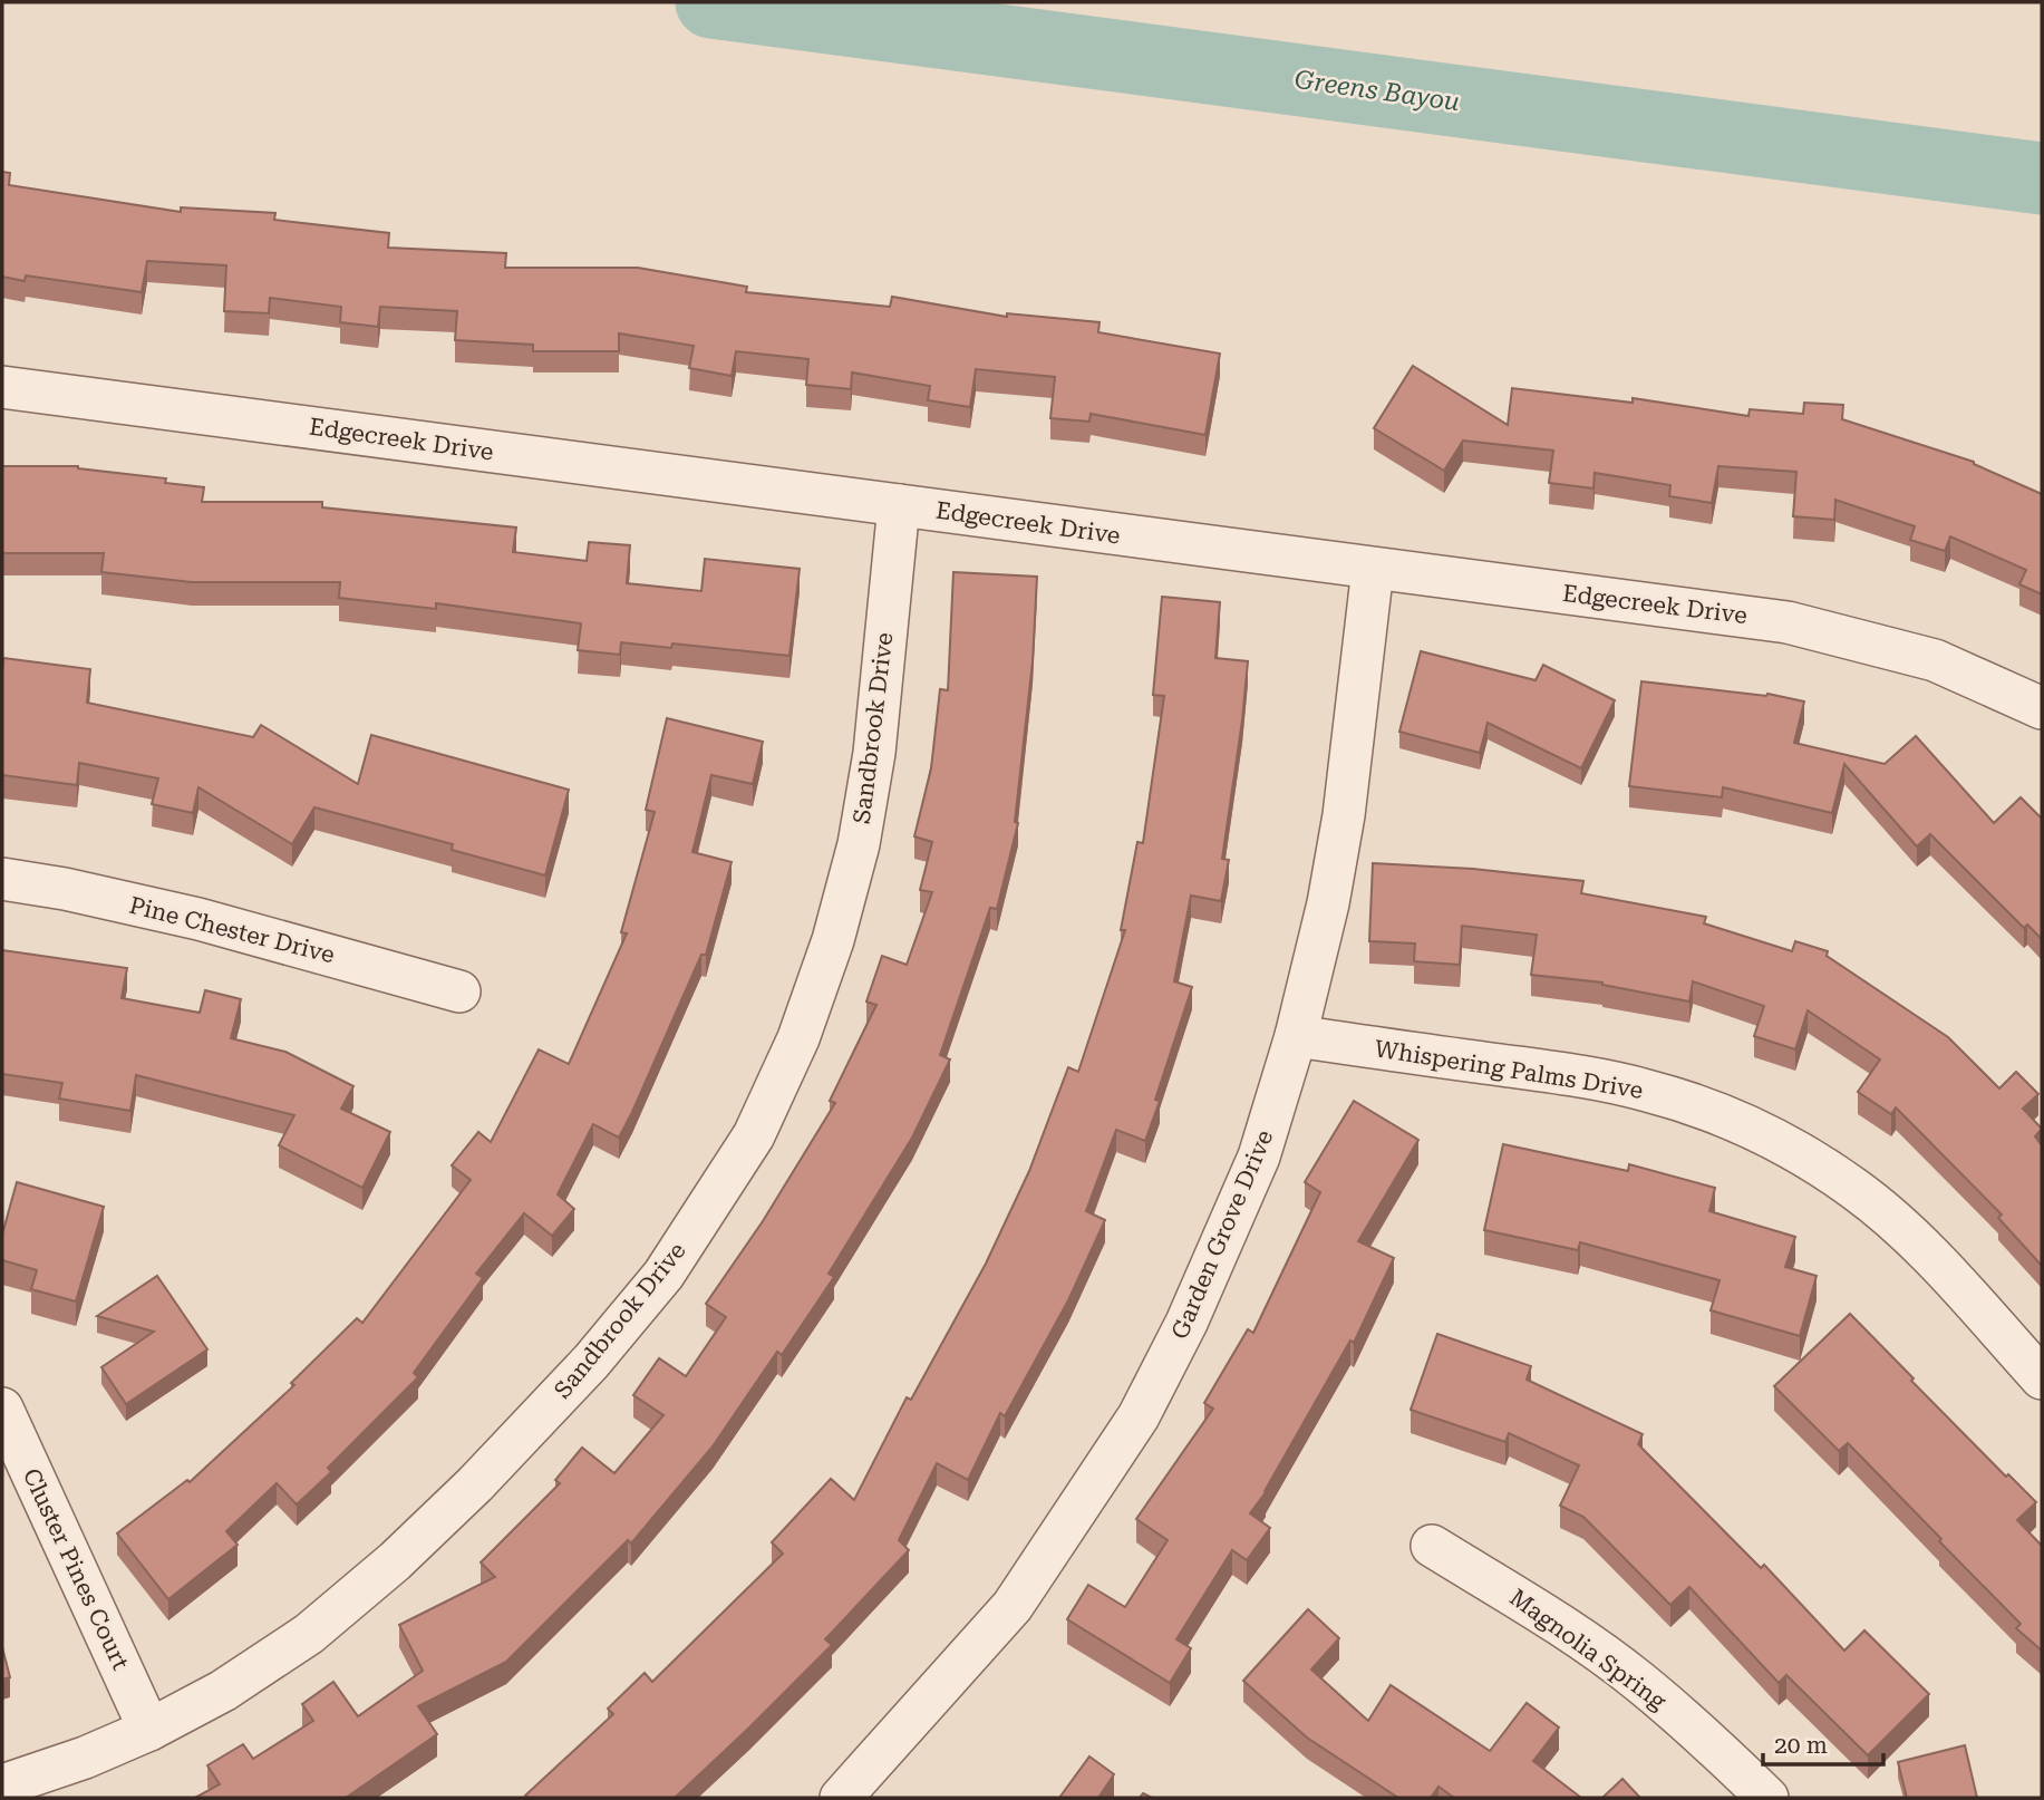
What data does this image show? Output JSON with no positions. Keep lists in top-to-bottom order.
{
  "streets": {
    "street": [
      "Edgecreek Drive",
      "Sandbrook Drive",
      "Pine Chester Drive",
      "Whispering Palms Drive",
      "Garden Grove Drive",
      "Cluster Pines Court",
      "Magnolia Spring"
    ]
  },
  "crossings": [
    ["Edgecreek Drive", "Sandbrook Drive"],
    ["Edgecreek Drive", "Garden Grove Drive"],
    ["Sandbrook Drive", "Cluster Pines Court"],
    ["Whispering Palms Drive", "Garden Grove Drive"]
  ],
  "water": ["Greens Bayou"],
  "scale_bar": "20 m"
}
